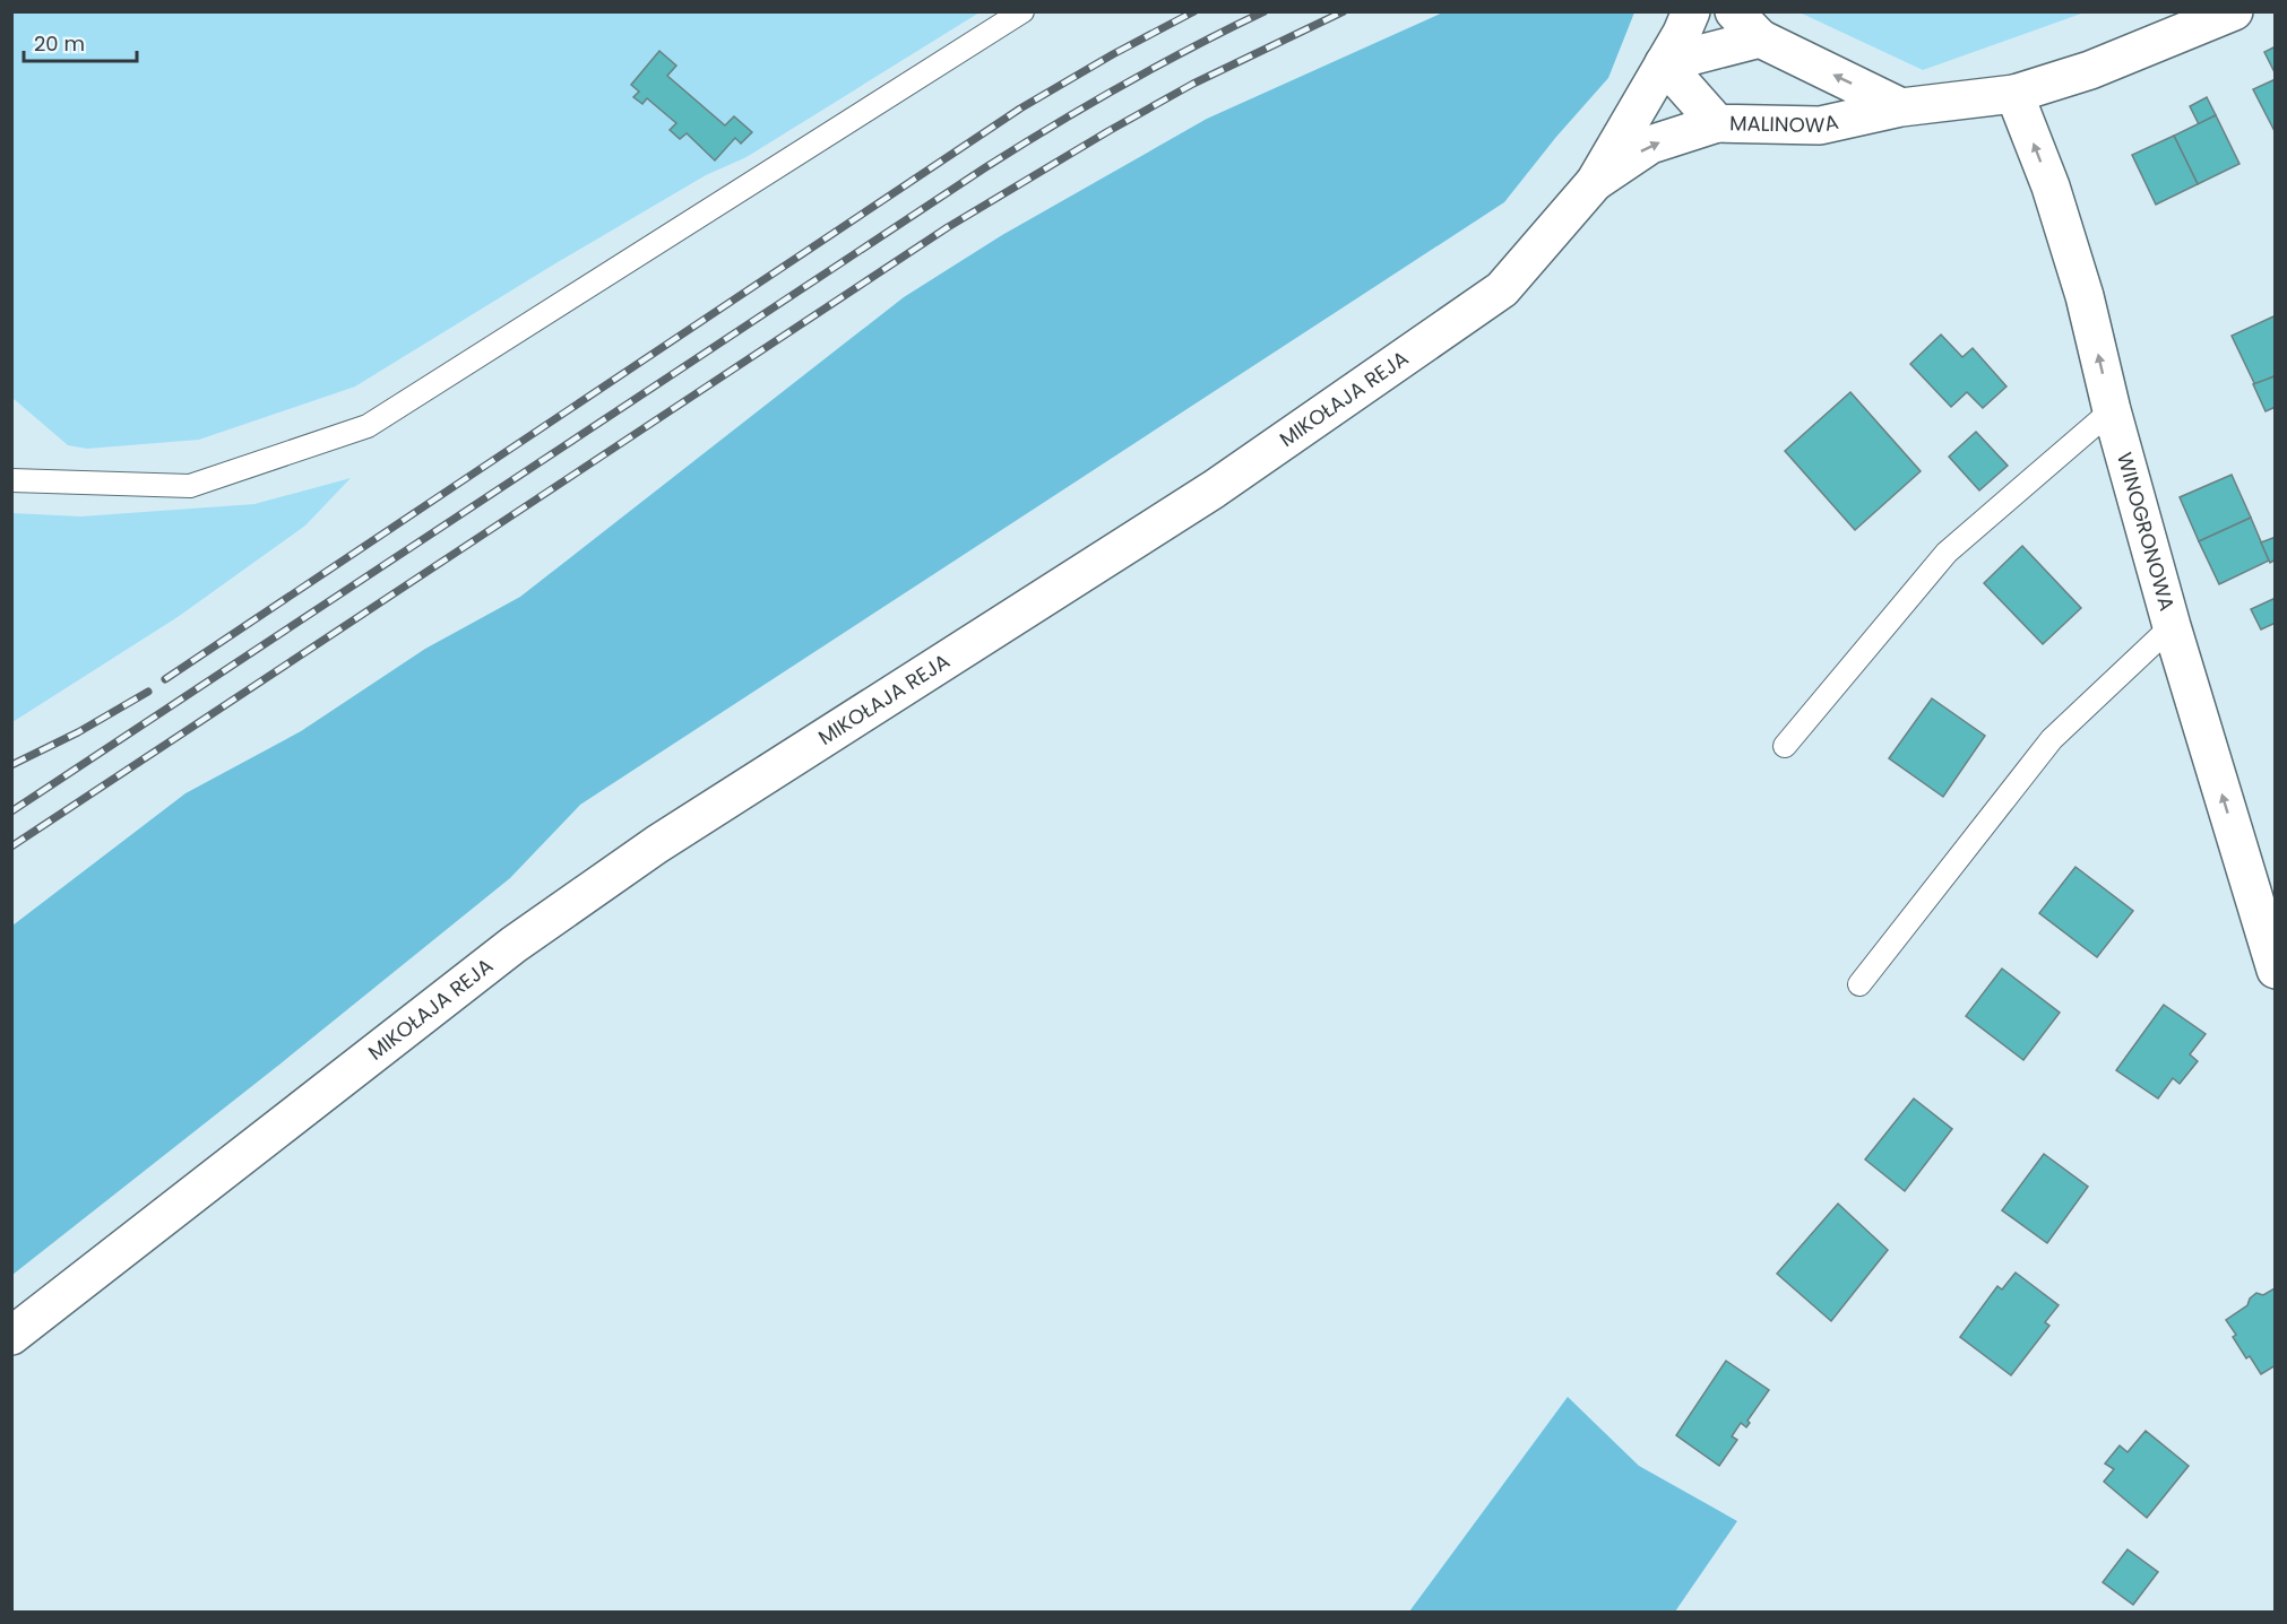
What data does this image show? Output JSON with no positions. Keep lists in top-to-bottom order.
{
  "streets": {
    "street": ["MALINOWA", "MIKOŁAJA REJA", "WINOGRONOWA"]
  },
  "crossings": [
    ["MALINOWA", "MIKOŁAJA REJA"],
    ["MALINOWA", "WINOGRONOWA"]
  ],
  "one_way": ["WINOGRONOWA"],
  "scale_bar": "20 m"
}
